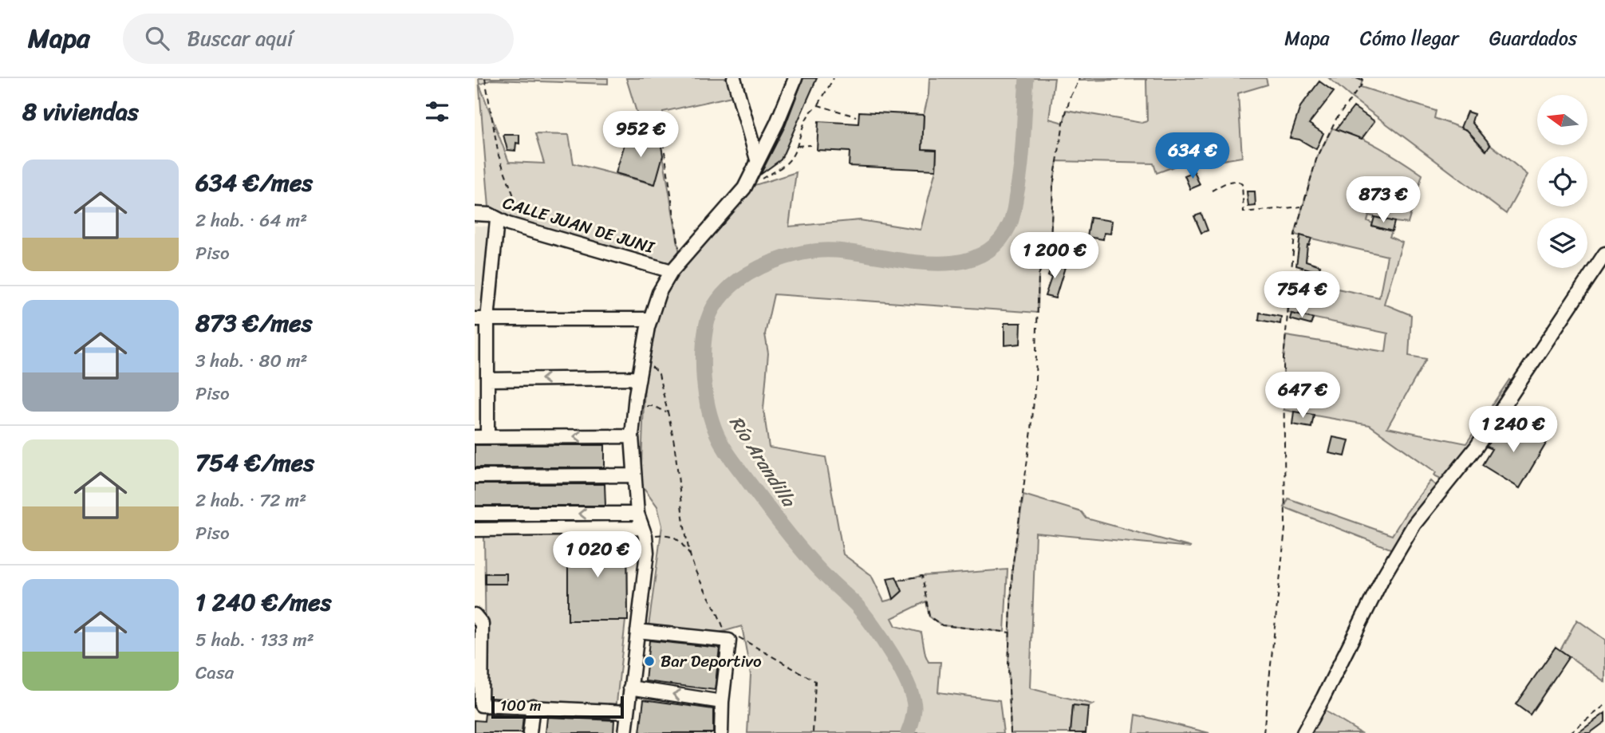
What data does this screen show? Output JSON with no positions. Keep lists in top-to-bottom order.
{
  "streets": {
    "street": ["CALLE JUAN DE JUNI"]
  },
  "water": ["Río Arandilla"],
  "places": ["Bar Deportivo"],
  "scale_bar": "100 m",
  "north": "left",
  "page": {
    "header": "Mapa",
    "search": "Buscar aquí",
    "nav": ["Mapa", "Cómo llegar", "Guardados"],
    "heading": "8 viviendas",
    "price": [
      "952 €",
      "634 €",
      "873 €",
      "1 200 €",
      "754 €",
      "647 €",
      "1 240 €",
      "1 020 €"
    ],
    "list": [
      {
        "name": "634 €/mes",
        "note": "2 hab. · 64 m² · Piso"
      },
      {
        "name": "873 €/mes",
        "note": "3 hab. · 80 m² · Piso"
      },
      {
        "name": "754 €/mes",
        "note": "2 hab. · 72 m² · Piso"
      },
      {
        "name": "1 240 €/mes",
        "note": "5 hab. · 133 m² · Casa"
      }
    ],
    "scale": "100 m"
  }
}
